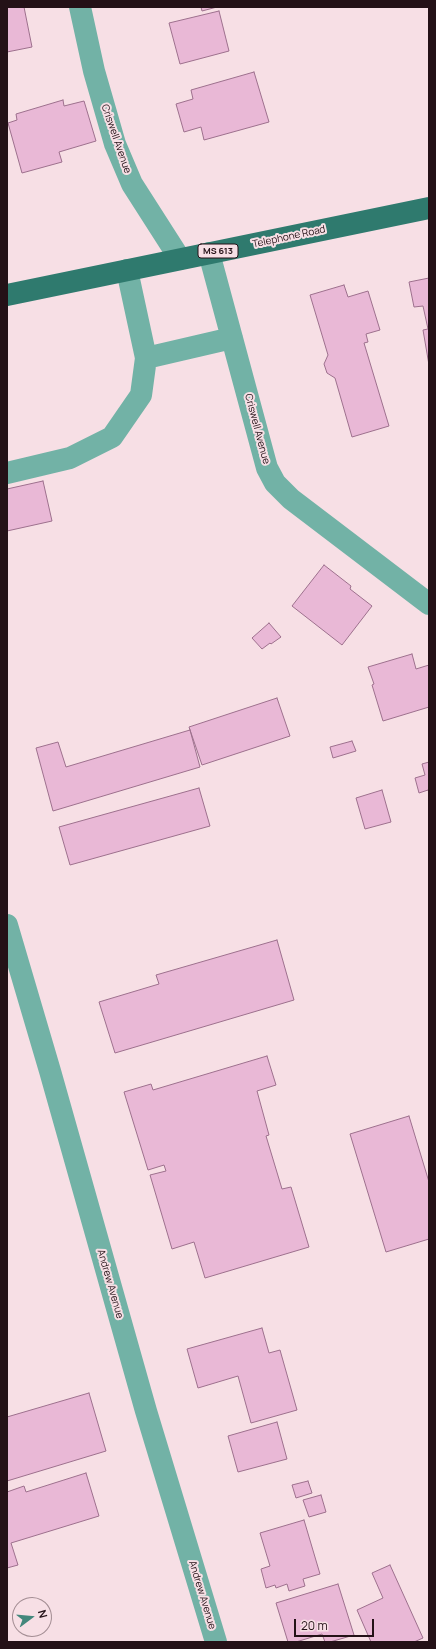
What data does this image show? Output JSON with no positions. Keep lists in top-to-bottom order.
{
  "streets": {
    "main road": ["Telephone Road", "MS 613"],
    "street": ["Criswell Avenue", "Andrew Avenue"]
  },
  "crossings": [
    ["Criswell Avenue", "Telephone Road"]
  ],
  "scale_bar": "20 m",
  "north": "right"
}
